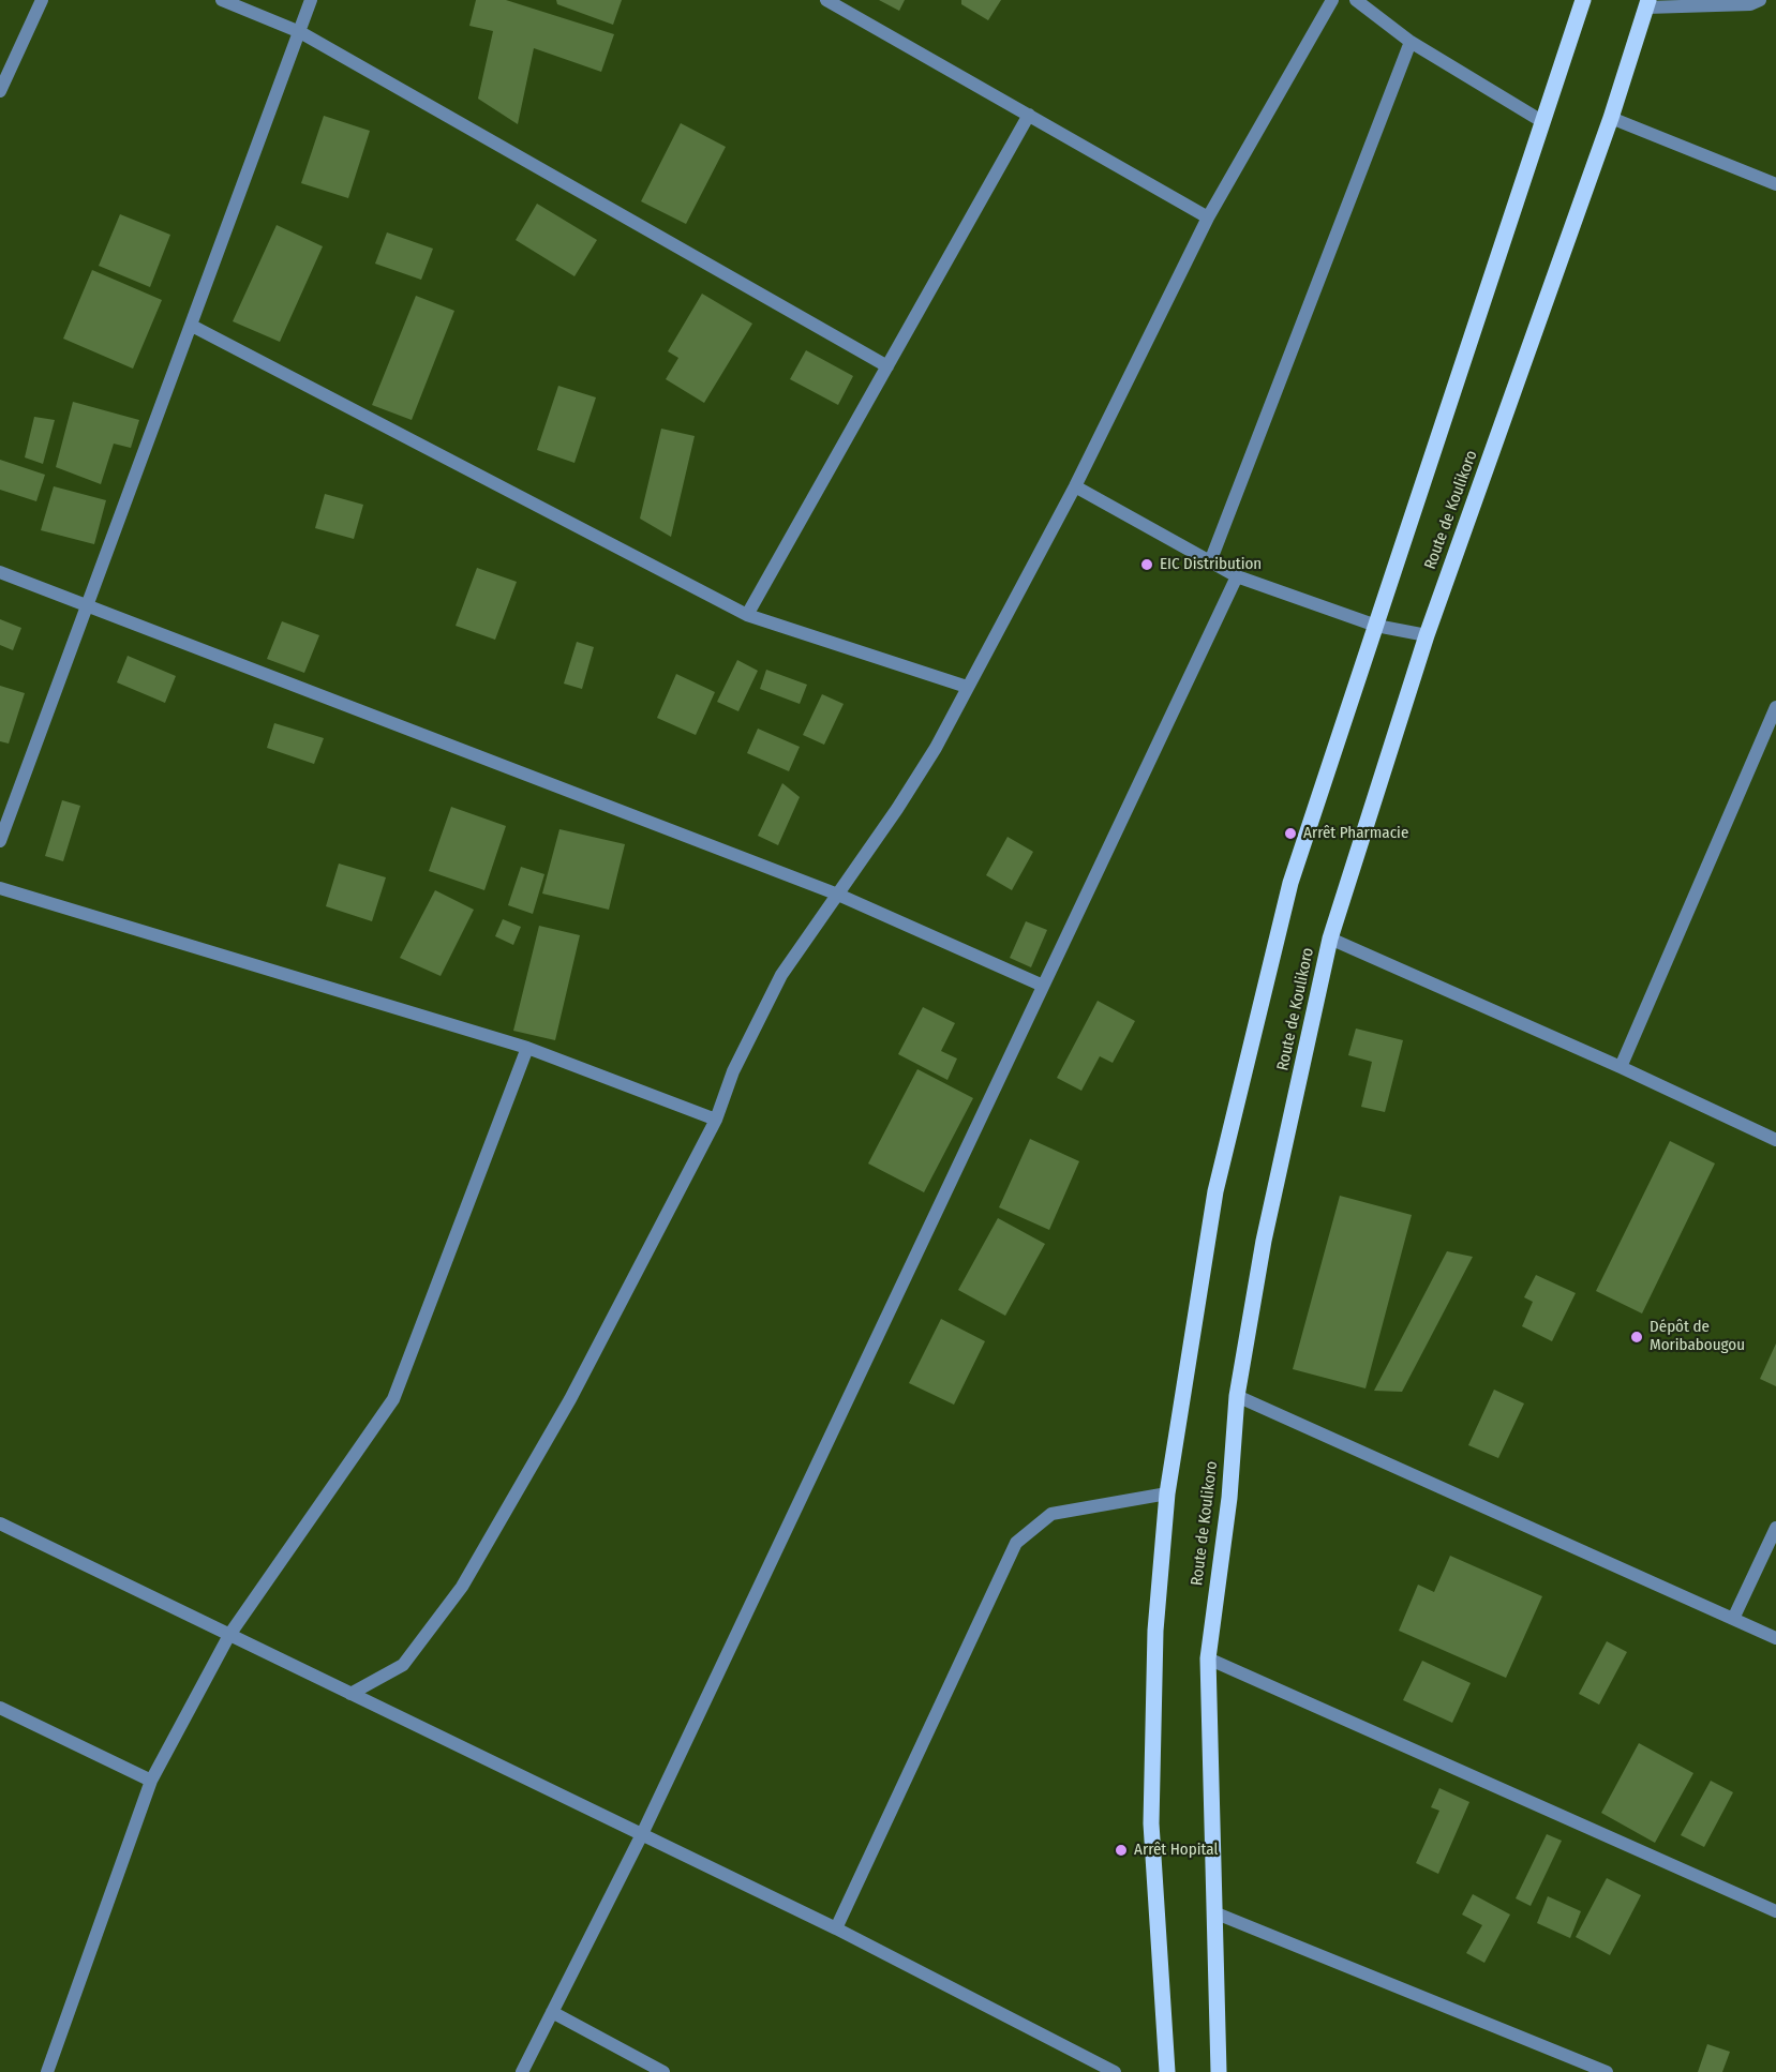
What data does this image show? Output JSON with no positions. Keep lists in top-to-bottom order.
{
  "streets": {
    "main road": ["Route de Koulikoro"]
  },
  "places": [
    "EIC Distribution",
    "Arrêt Pharmacie",
    "Dépôt de Moribabougou",
    "Arrêt Hopital"
  ]
}
